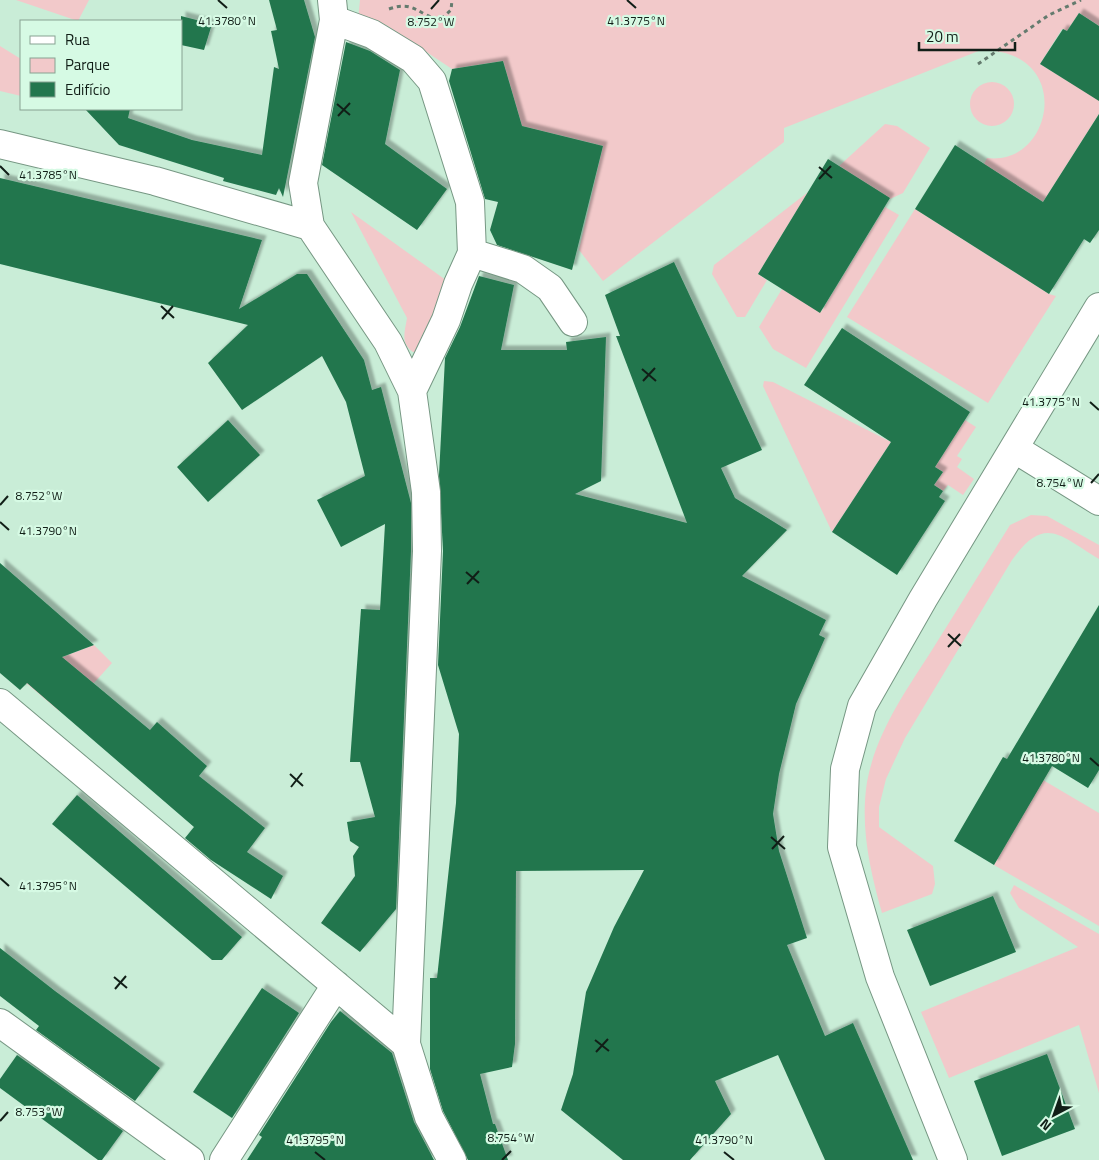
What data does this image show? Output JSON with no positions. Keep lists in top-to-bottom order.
{
  "legend": ["Rua", "Parque", "Edifício"],
  "scale_bar": "20 m",
  "north": "bottom left",
  "coordinates": [
    "41.3780°N",
    "41.3775°N",
    "8.752°W",
    "41.3785°N",
    "8.754°W",
    "41.3790°N",
    "41.3795°N",
    "8.753°W"
  ]
}
